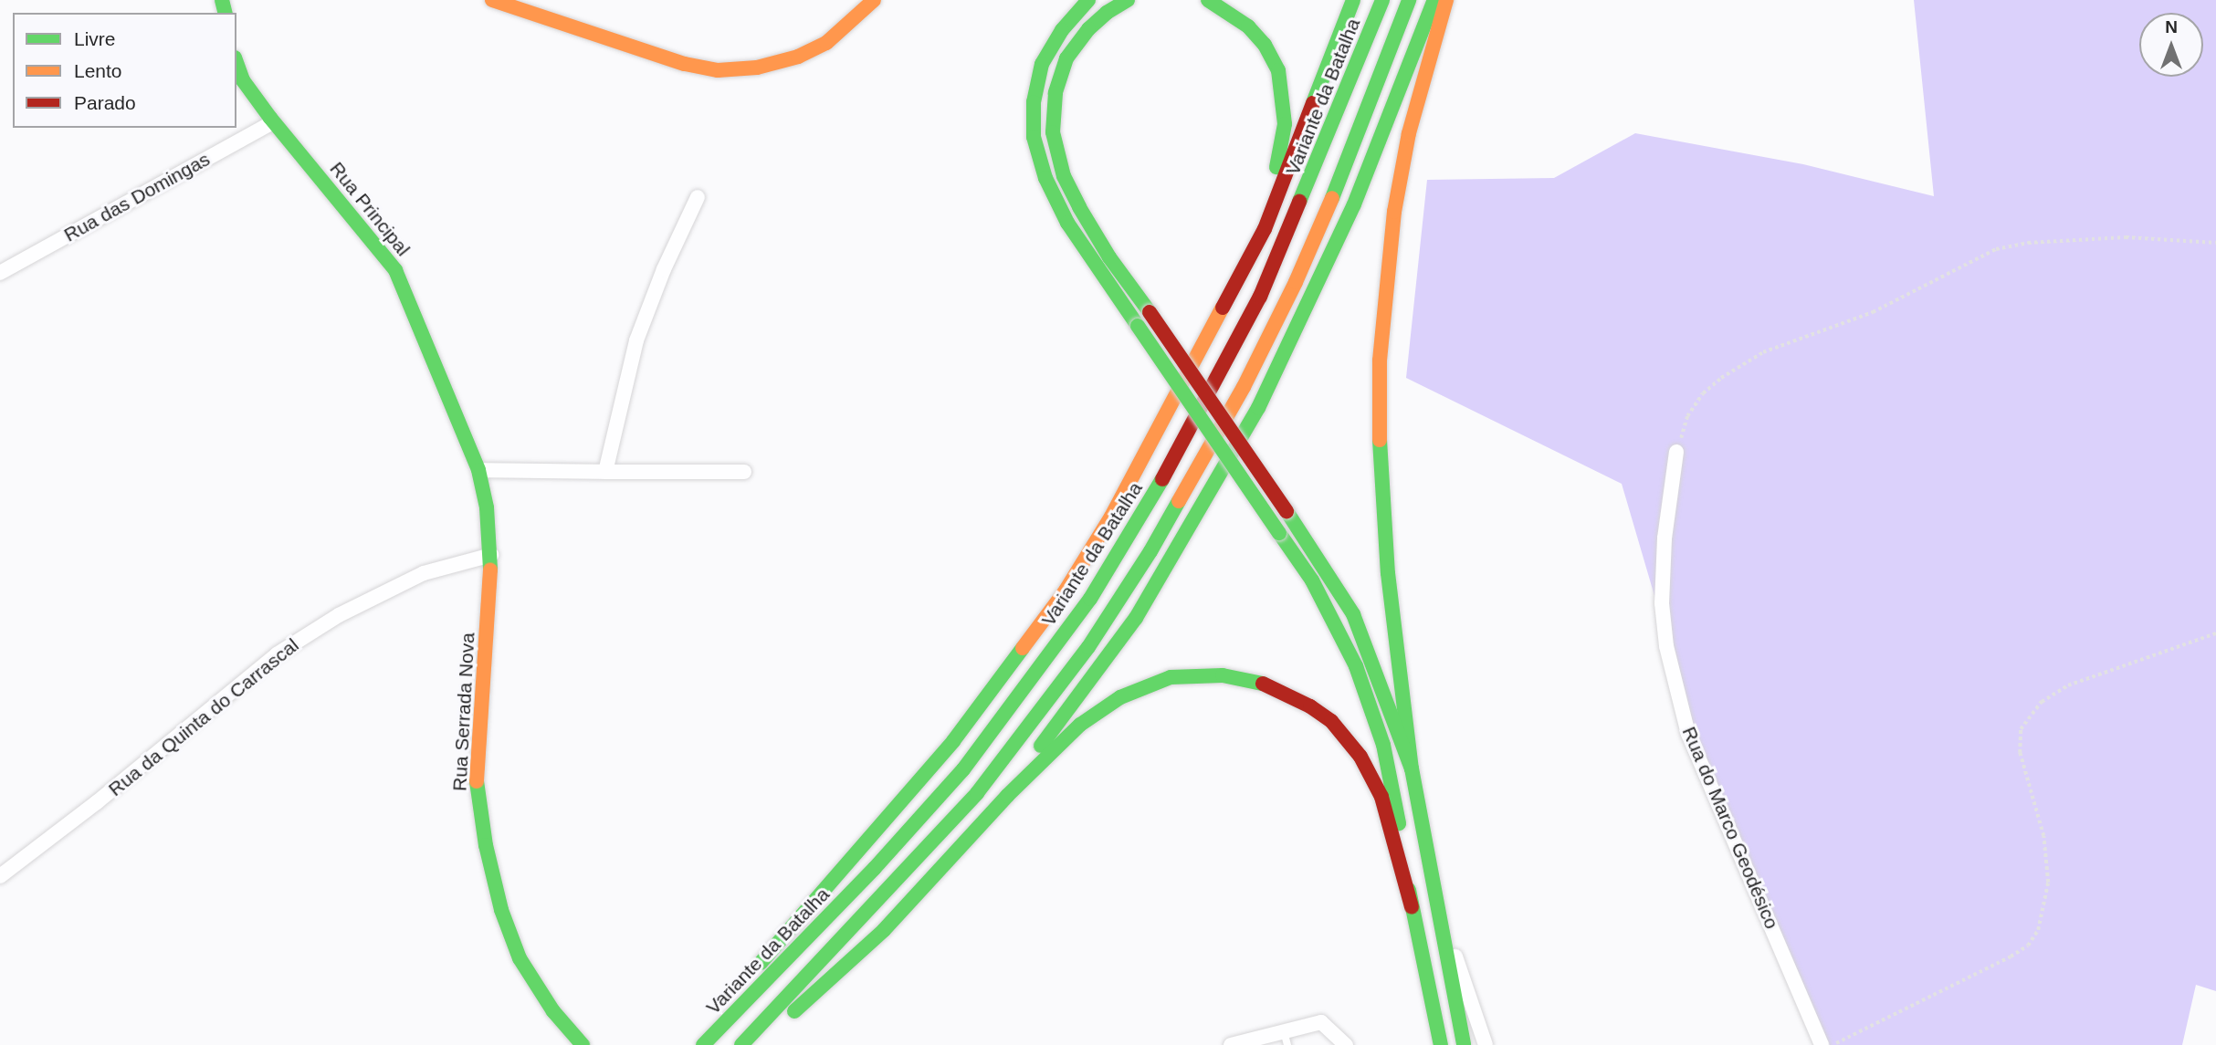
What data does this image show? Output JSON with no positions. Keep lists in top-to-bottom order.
{
  "streets": {
    "main road": ["Variante da Batalha", "Rua Principal", "Rua Serrada Nova"],
    "street": ["Rua das Domingas", "Rua da Quinta do Carrascal", "Rua do Marco Geodésico"]
  },
  "crossings": [
    ["Rua das Domingas", "Rua Principal"],
    ["Rua Principal", "Rua Serrada Nova"],
    ["Rua Serrada Nova", "Rua da Quinta do Carrascal"]
  ],
  "legend": ["Livre", "Lento", "Parado"],
  "north": "top"
}
